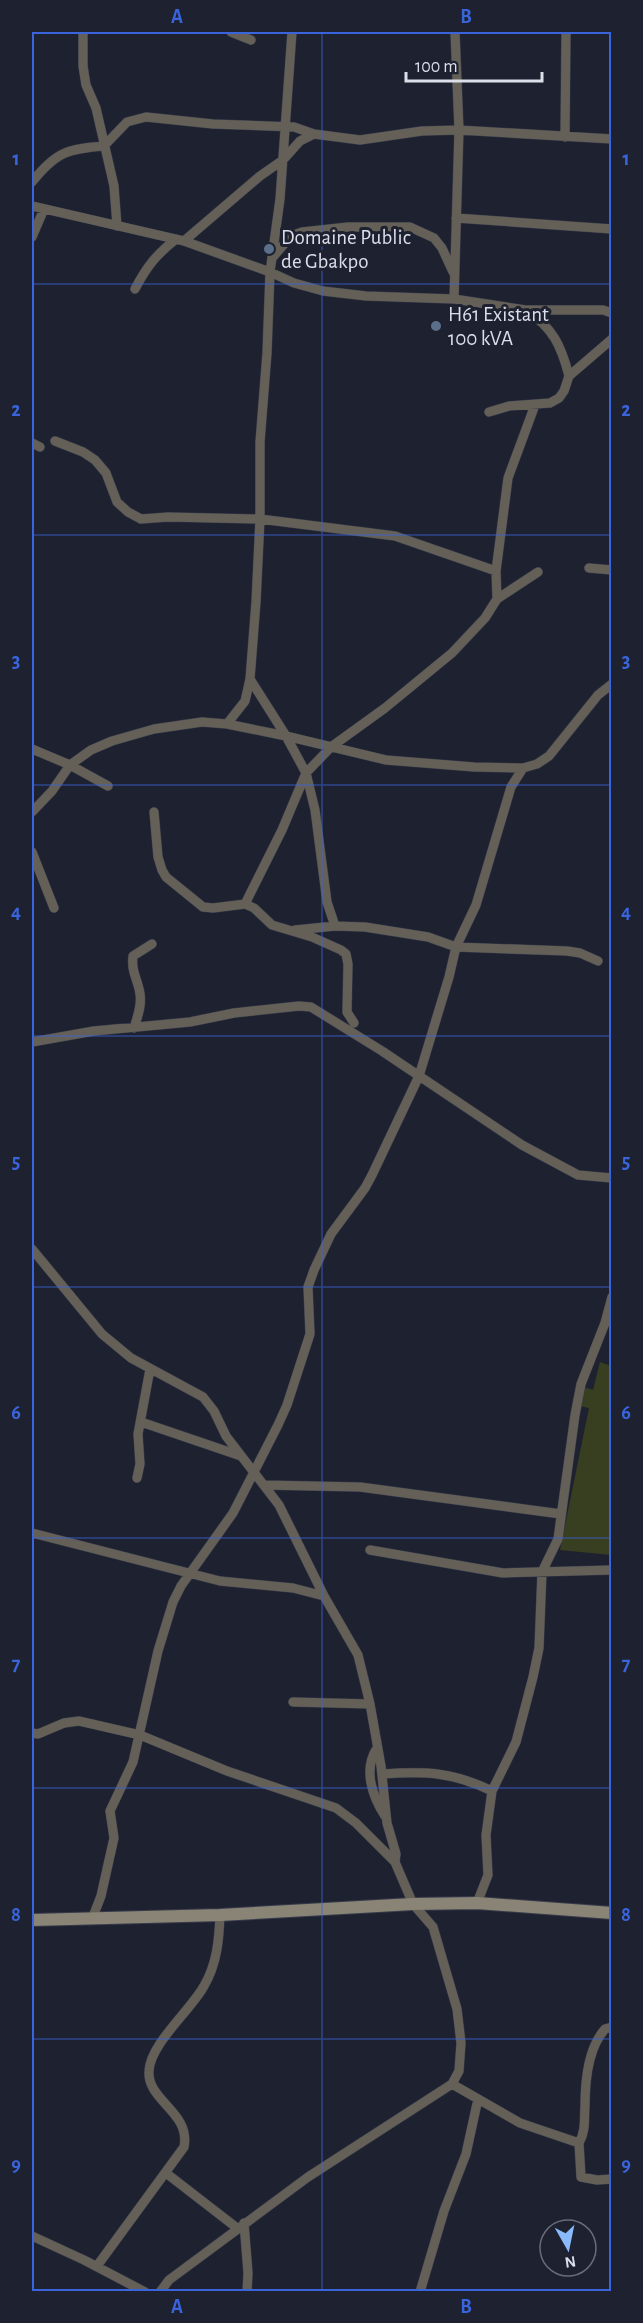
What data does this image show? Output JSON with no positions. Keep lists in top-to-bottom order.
{
  "places": ["Domaine Public de Gbakpo", "H61 Existant 100 kVA"],
  "scale_bar": "100 m",
  "north": "bottom",
  "grid": {
    "columns": ["A", "B"],
    "rows": [
      "1",
      "2",
      "3",
      "4",
      "5",
      "6",
      "7",
      "8",
      "9"
    ]
  }
}
